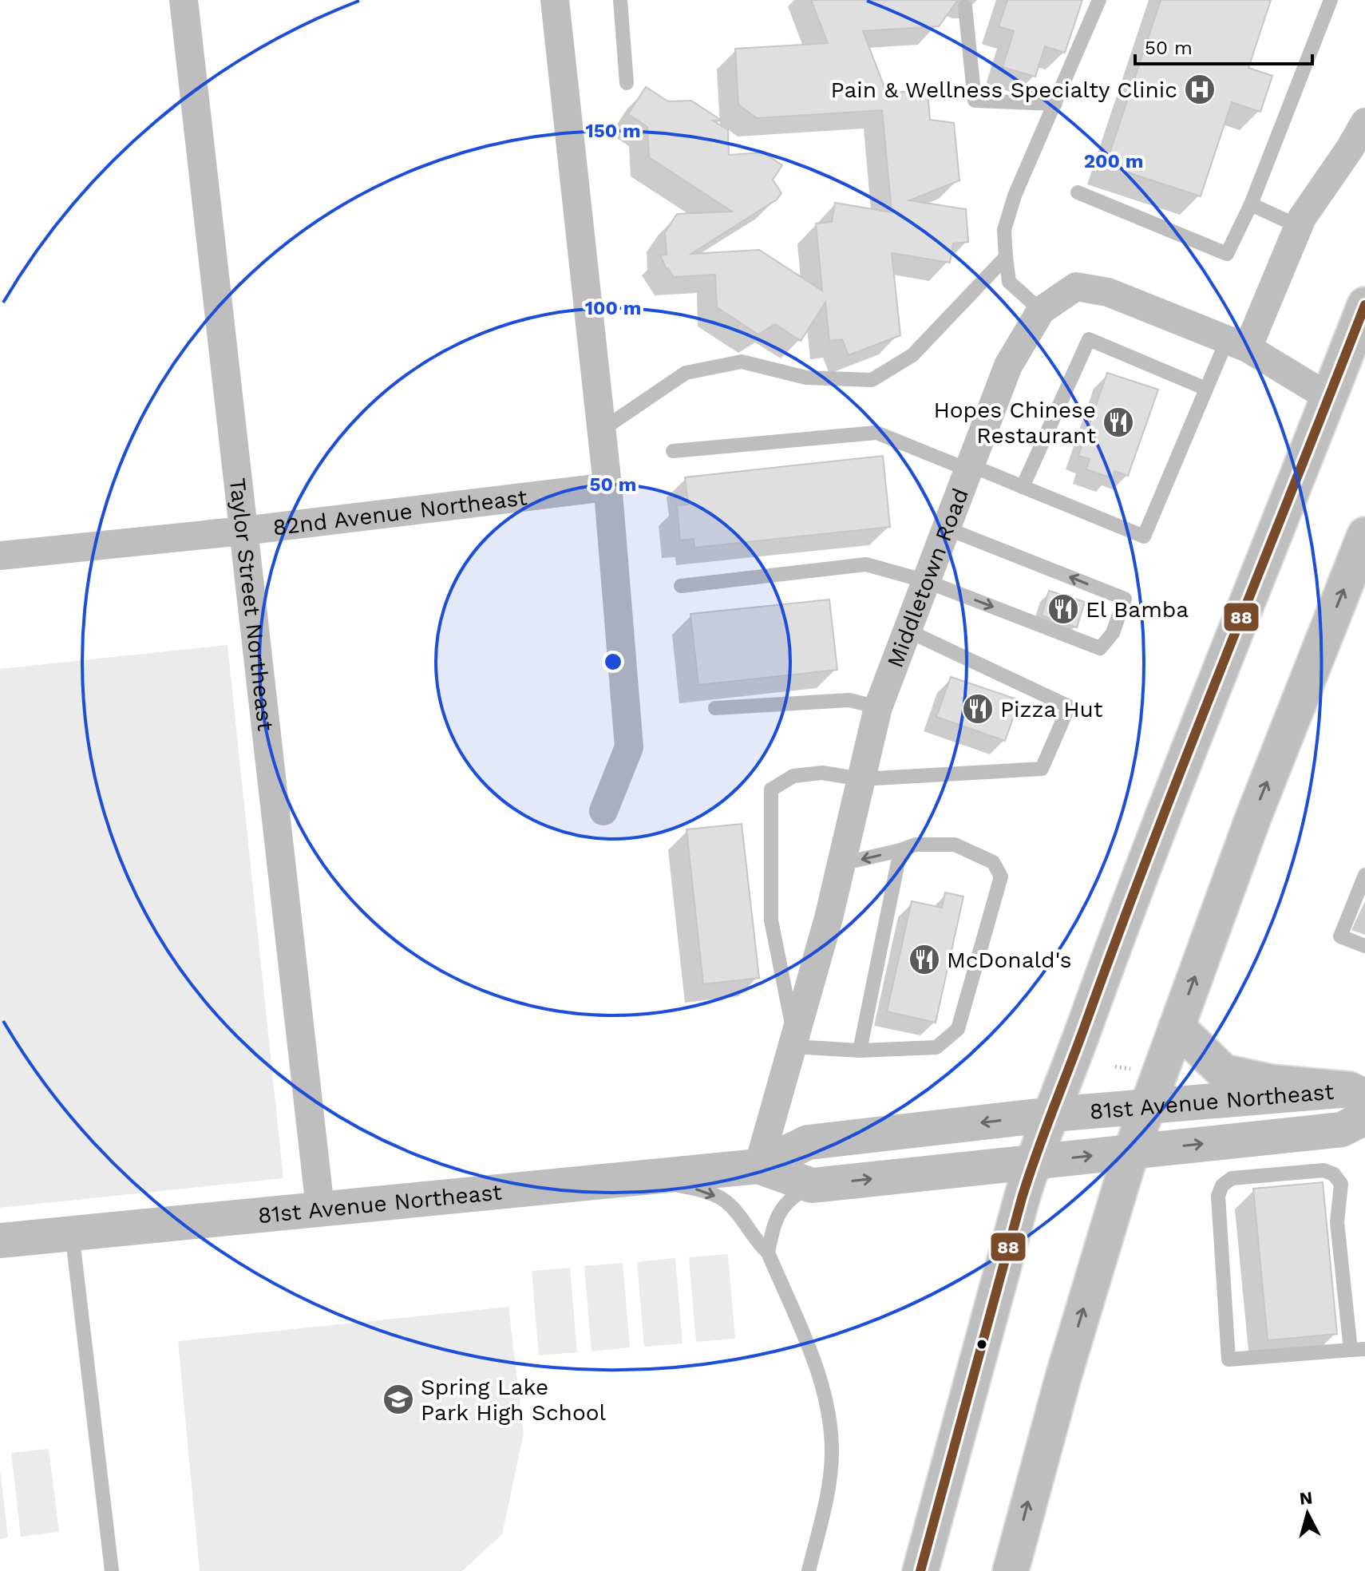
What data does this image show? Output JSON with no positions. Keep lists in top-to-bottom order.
{
  "streets": {
    "main road": ["81st Avenue Northeast"],
    "street": ["82nd Avenue Northeast", "Middletown Road", "Taylor Street Northeast"]
  },
  "crossings": [
    ["82nd Avenue Northeast", "Taylor Street Northeast"],
    ["Middletown Road", "81st Avenue Northeast"],
    ["Taylor Street Northeast", "81st Avenue Northeast"]
  ],
  "places": {
    "hospital": ["Pain & Wellness Specialty Clinic"],
    "restaurant": [
      "Hopes Chinese Restaurant",
      "El Bamba",
      "Pizza Hut",
      "McDonald's"
    ],
    "school or university": ["Spring Lake Park High School"]
  },
  "lines": ["transit line 88"],
  "scale_bar": "50 m",
  "north": "top",
  "rings": [
    "150 m",
    "200 m",
    "100 m",
    "50 m"
  ]
}
